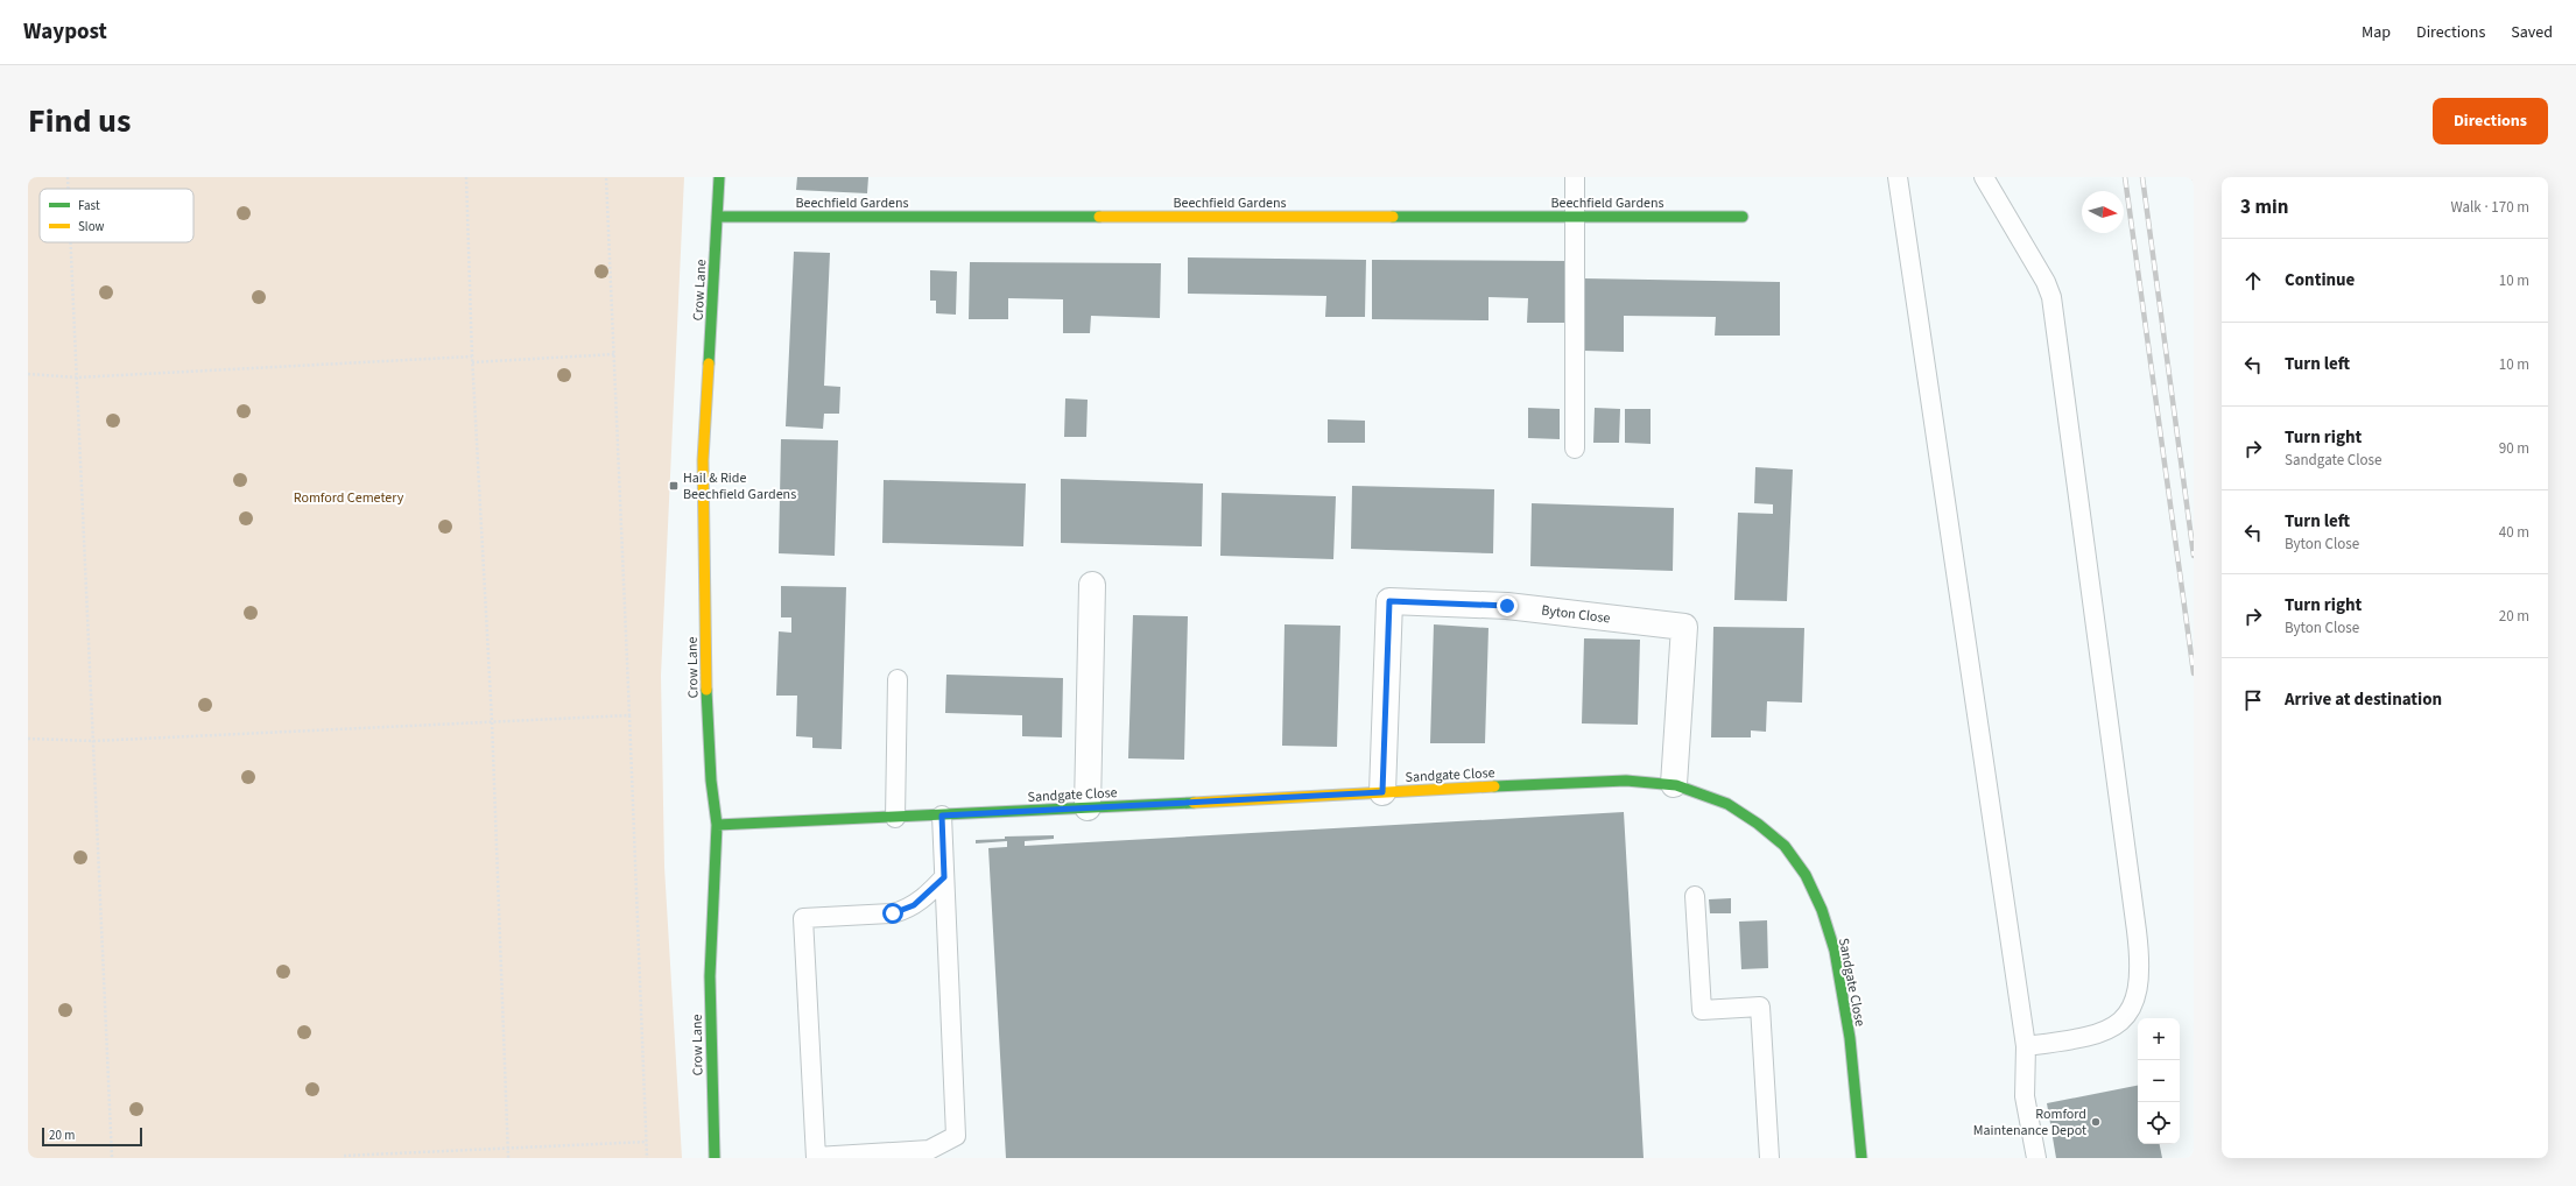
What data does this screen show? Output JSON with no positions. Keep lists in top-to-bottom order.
{
  "streets": {
    "street": [
      "Beechfield Gardens",
      "Crow Lane",
      "Byton Close",
      "Sandgate Close"
    ]
  },
  "crossings": [
    ["Beechfield Gardens", "Crow Lane"],
    ["Crow Lane", "Sandgate Close"],
    ["Byton Close", "Sandgate Close"]
  ],
  "parks": ["Romford Cemetery"],
  "places": {
    "transit": ["Hail & Ride Beechfield Gardens"],
    "other": ["Romford Maintenance Depot"]
  },
  "legend": ["Fast", "Slow"],
  "scale_bar": "20 m",
  "north": "right",
  "page": {
    "header": "Waypost",
    "nav": ["Map", "Directions", "Saved"],
    "title": "Find us",
    "buttons": "Directions",
    "heading": ["3 min", "Walk · 170 m"],
    "list": [
      ["Continue", "10 m"],
      ["Turn left", "10 m"],
      ["Turn right", "Sandgate Close", "90 m"],
      ["Turn left", "Byton Close", "40 m"],
      ["Turn right", "Byton Close", "20 m"],
      "Arrive at destination"
    ],
    "map_buttons": ["+", "−"],
    "scale": "20 m"
  }
}
